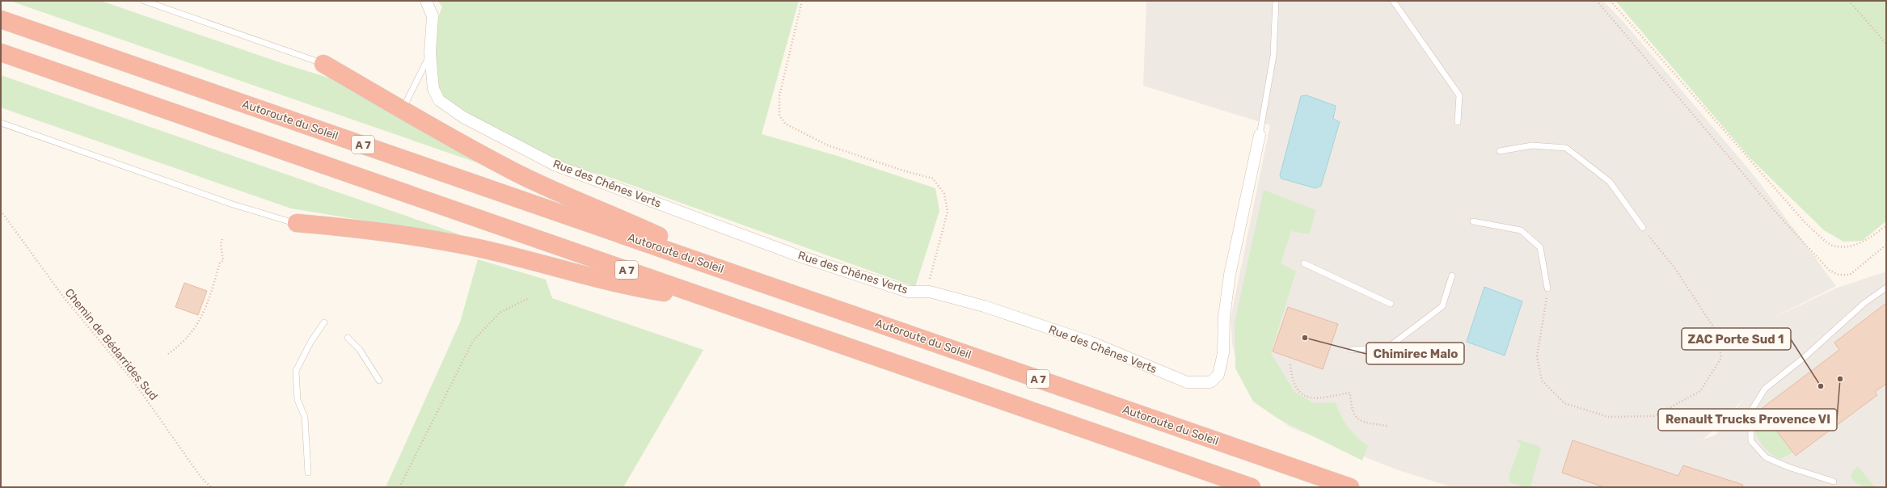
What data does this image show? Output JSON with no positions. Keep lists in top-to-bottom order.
{
  "streets": {
    "highway": ["Autoroute du Soleil", "A 7"],
    "street": ["Rue des Chênes Verts"],
    "path": ["Chemin de Bédarrides Sud"]
  },
  "places": ["Chimirec Malo", "Renault Trucks Provence VI", "ZAC Porte Sud 1"]
}
